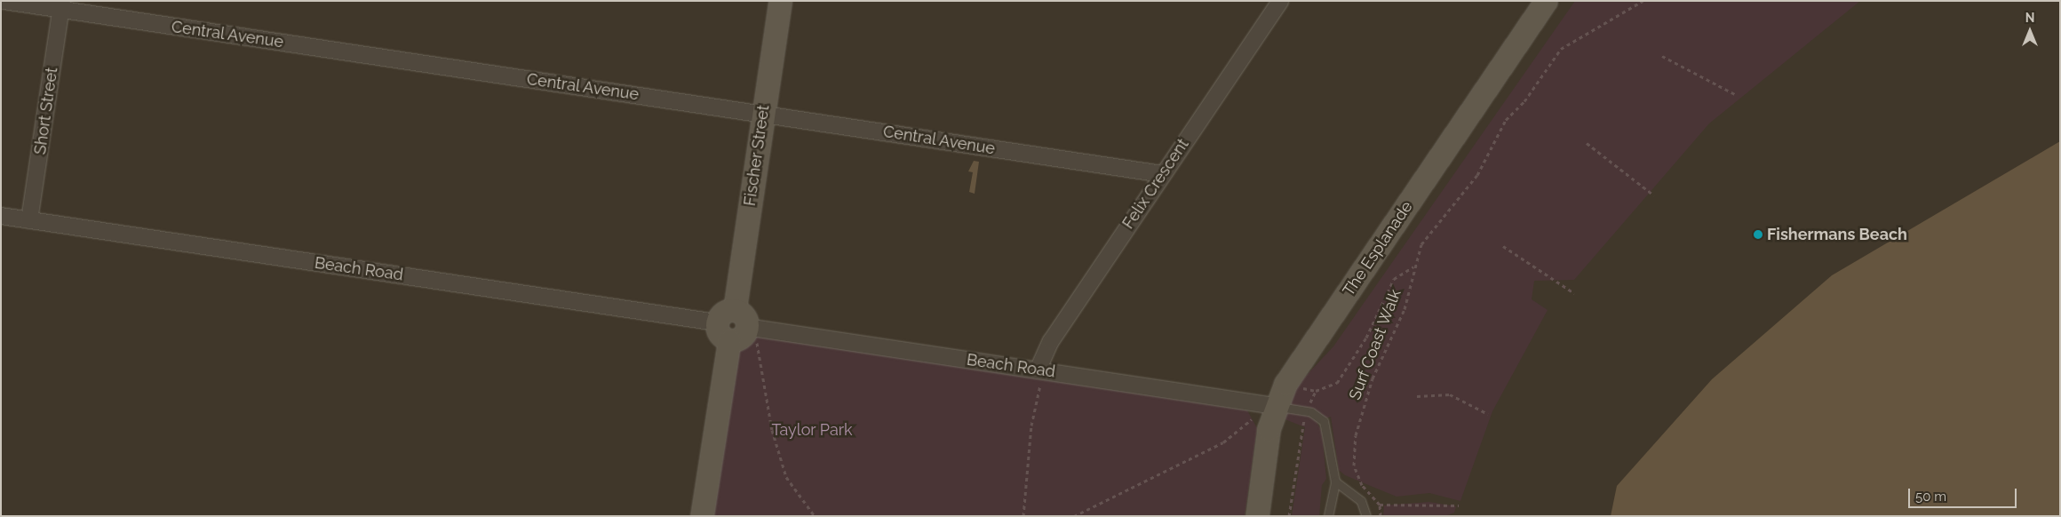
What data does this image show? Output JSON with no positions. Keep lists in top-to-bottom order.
{
  "streets": {
    "street": [
      "Central Avenue",
      "Short Street",
      "Fischer Street",
      "Felix Crescent",
      "The Esplanade",
      "Beach Road"
    ],
    "path": ["Surf Coast Walk"]
  },
  "crossings": [
    ["Central Avenue", "Short Street"],
    ["Central Avenue", "Fischer Street"],
    ["Central Avenue", "Felix Crescent"],
    ["Short Street", "Beach Road"],
    ["Fischer Street", "Beach Road"],
    ["Felix Crescent", "Beach Road"],
    ["The Esplanade", "Beach Road"]
  ],
  "parks": ["Taylor Park"],
  "places": ["Fishermans Beach"],
  "scale_bar": "50 m",
  "north": "top"
}
